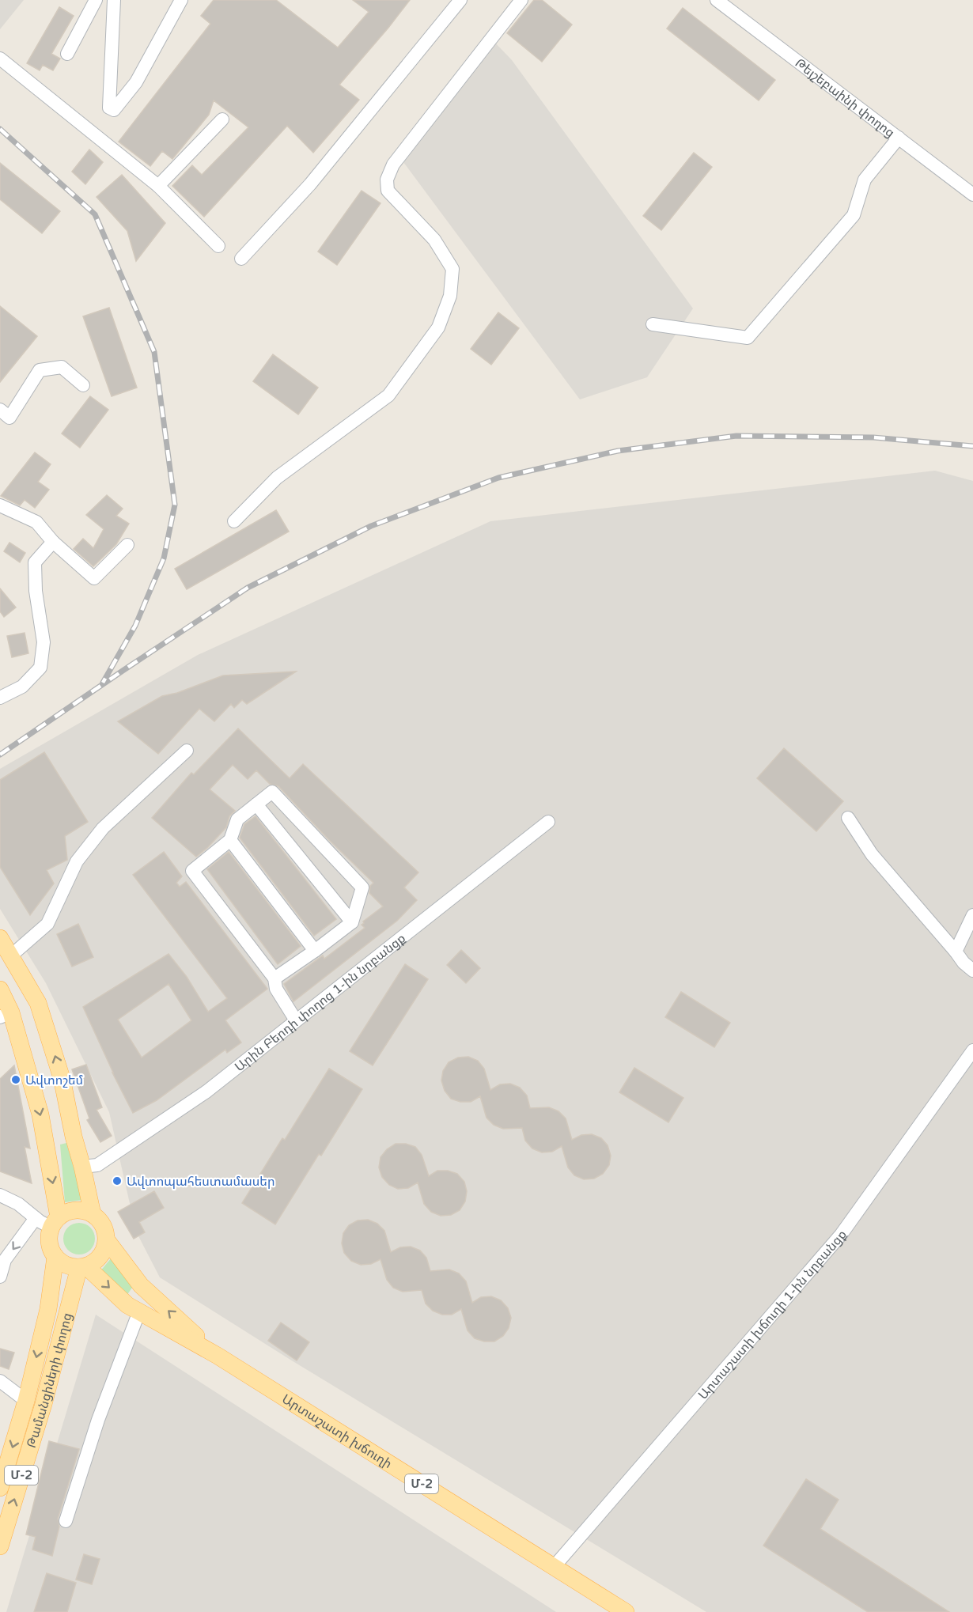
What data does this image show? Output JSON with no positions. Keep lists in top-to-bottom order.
{
  "streets": {
    "main road": ["Թամանցիների փողոց", "Արտաշատի խճուղի", "Մ-2"],
    "street": ["Թեյշեբաինի փողոց", "Արին Բերդի փողոց 1-ին նրբանցք", "Արտաշատի խճուղի 1-ին նրբանցք"]
  },
  "crossings": [
    ["Արտաշատի խճուղի 1-ին նրբանցք", "Արտաշատի խճուղի"],
    ["Թամանցիների փողոց", "Արտաշատի խճուղի"],
    ["Թամանցիների փողոց", "Մ-2"],
    ["Արտաշատի խճուղի", "Մ-2"]
  ],
  "places": ["Ավտոշեմ", "Ավտոպահեստամասեր"]
}
